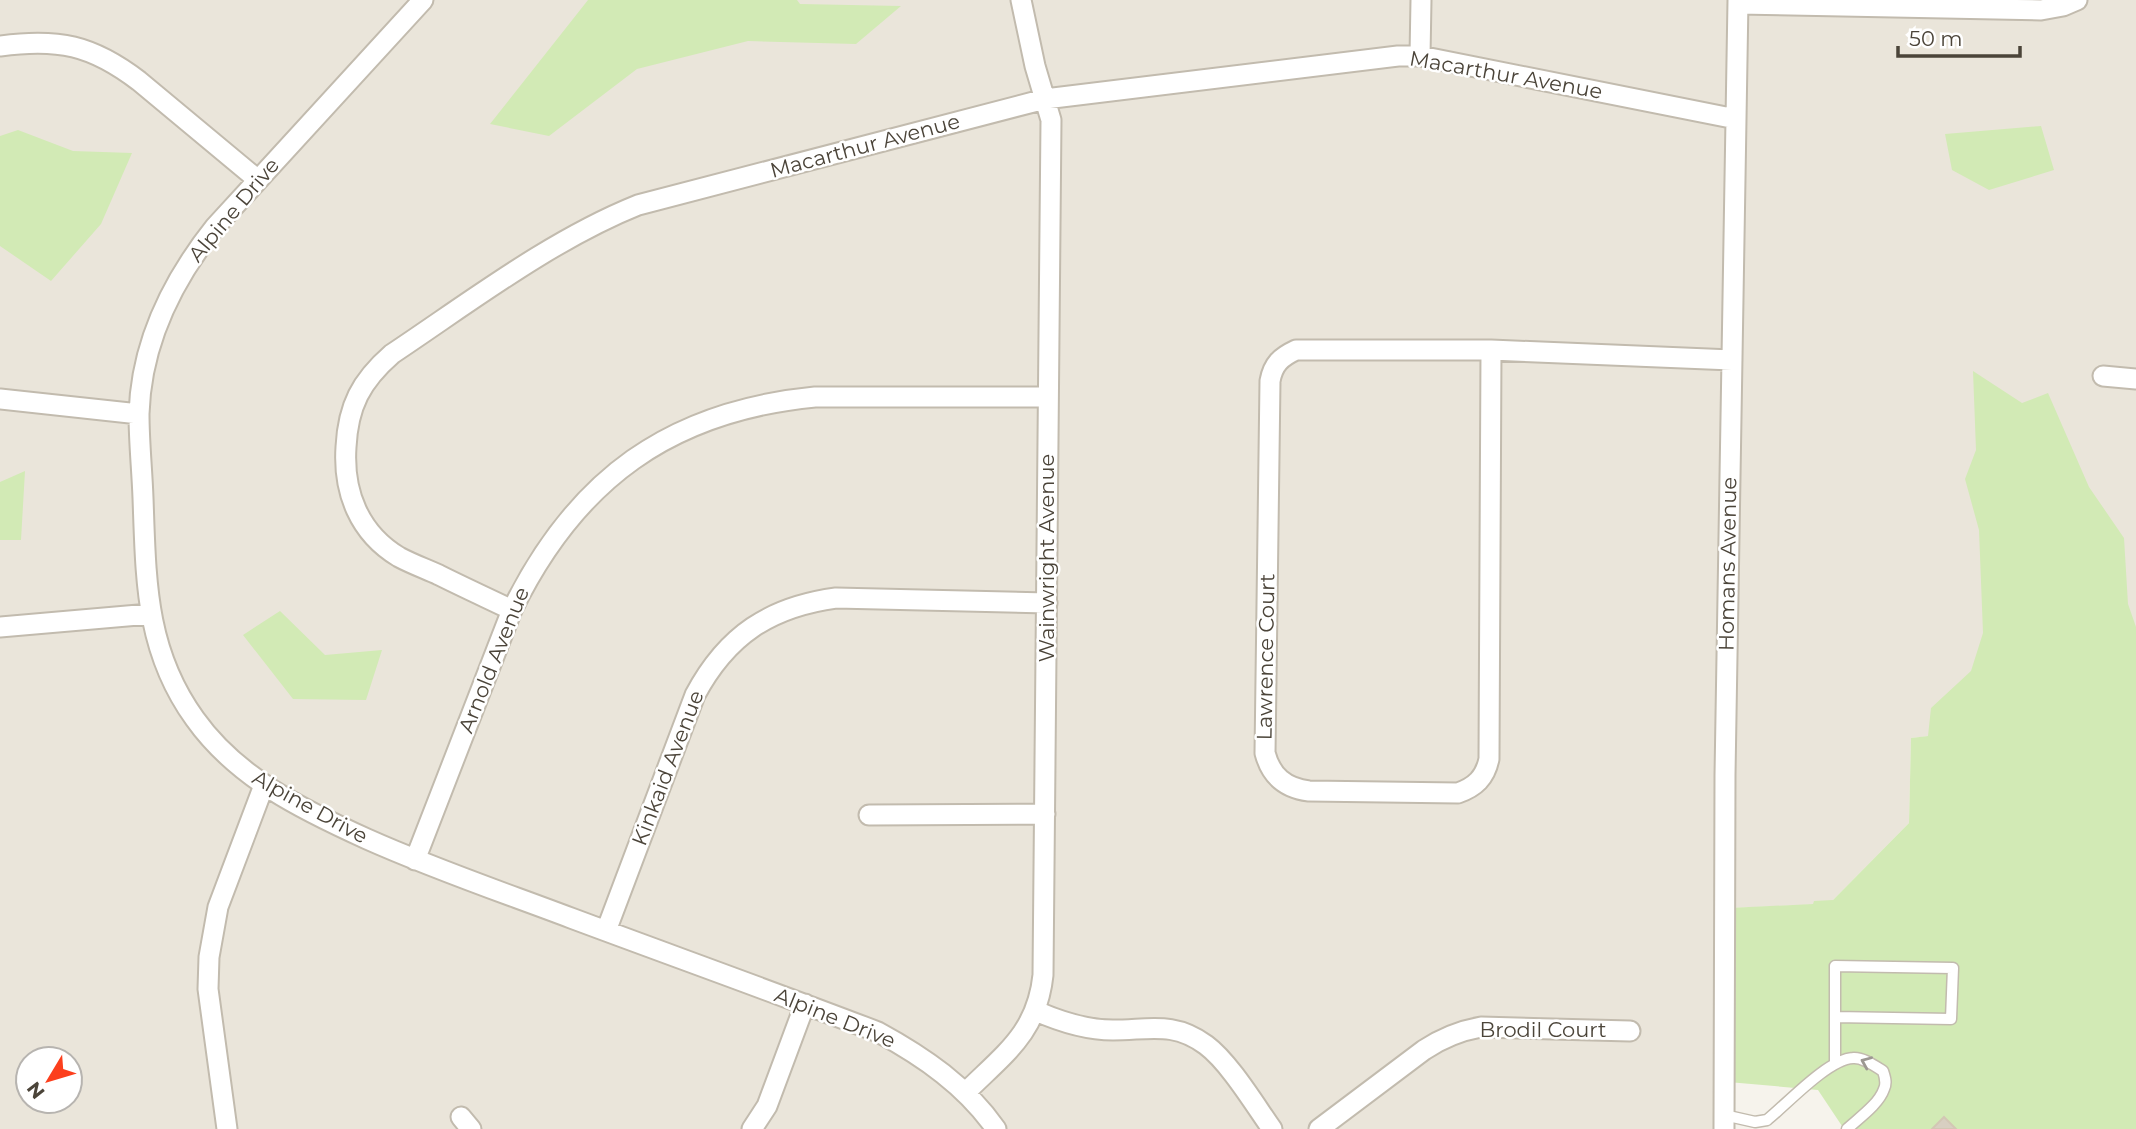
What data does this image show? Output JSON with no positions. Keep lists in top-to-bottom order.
{
  "streets": {
    "street": [
      "Macarthur Avenue",
      "Alpine Drive",
      "Wainwright Avenue",
      "Homans Avenue",
      "Lawrence Court",
      "Arnold Avenue",
      "Kinkaid Avenue",
      "Brodil Court"
    ]
  },
  "crossings": [
    ["Macarthur Avenue", "Wainwright Avenue"],
    ["Macarthur Avenue", "Homans Avenue"],
    ["Macarthur Avenue", "Arnold Avenue"],
    ["Alpine Drive", "Wainwright Avenue"],
    ["Alpine Drive", "Arnold Avenue"],
    ["Alpine Drive", "Kinkaid Avenue"],
    ["Wainwright Avenue", "Arnold Avenue"],
    ["Wainwright Avenue", "Kinkaid Avenue"],
    ["Homans Avenue", "Lawrence Court"]
  ],
  "scale_bar": "50 m",
  "north": "bottom left"
}
